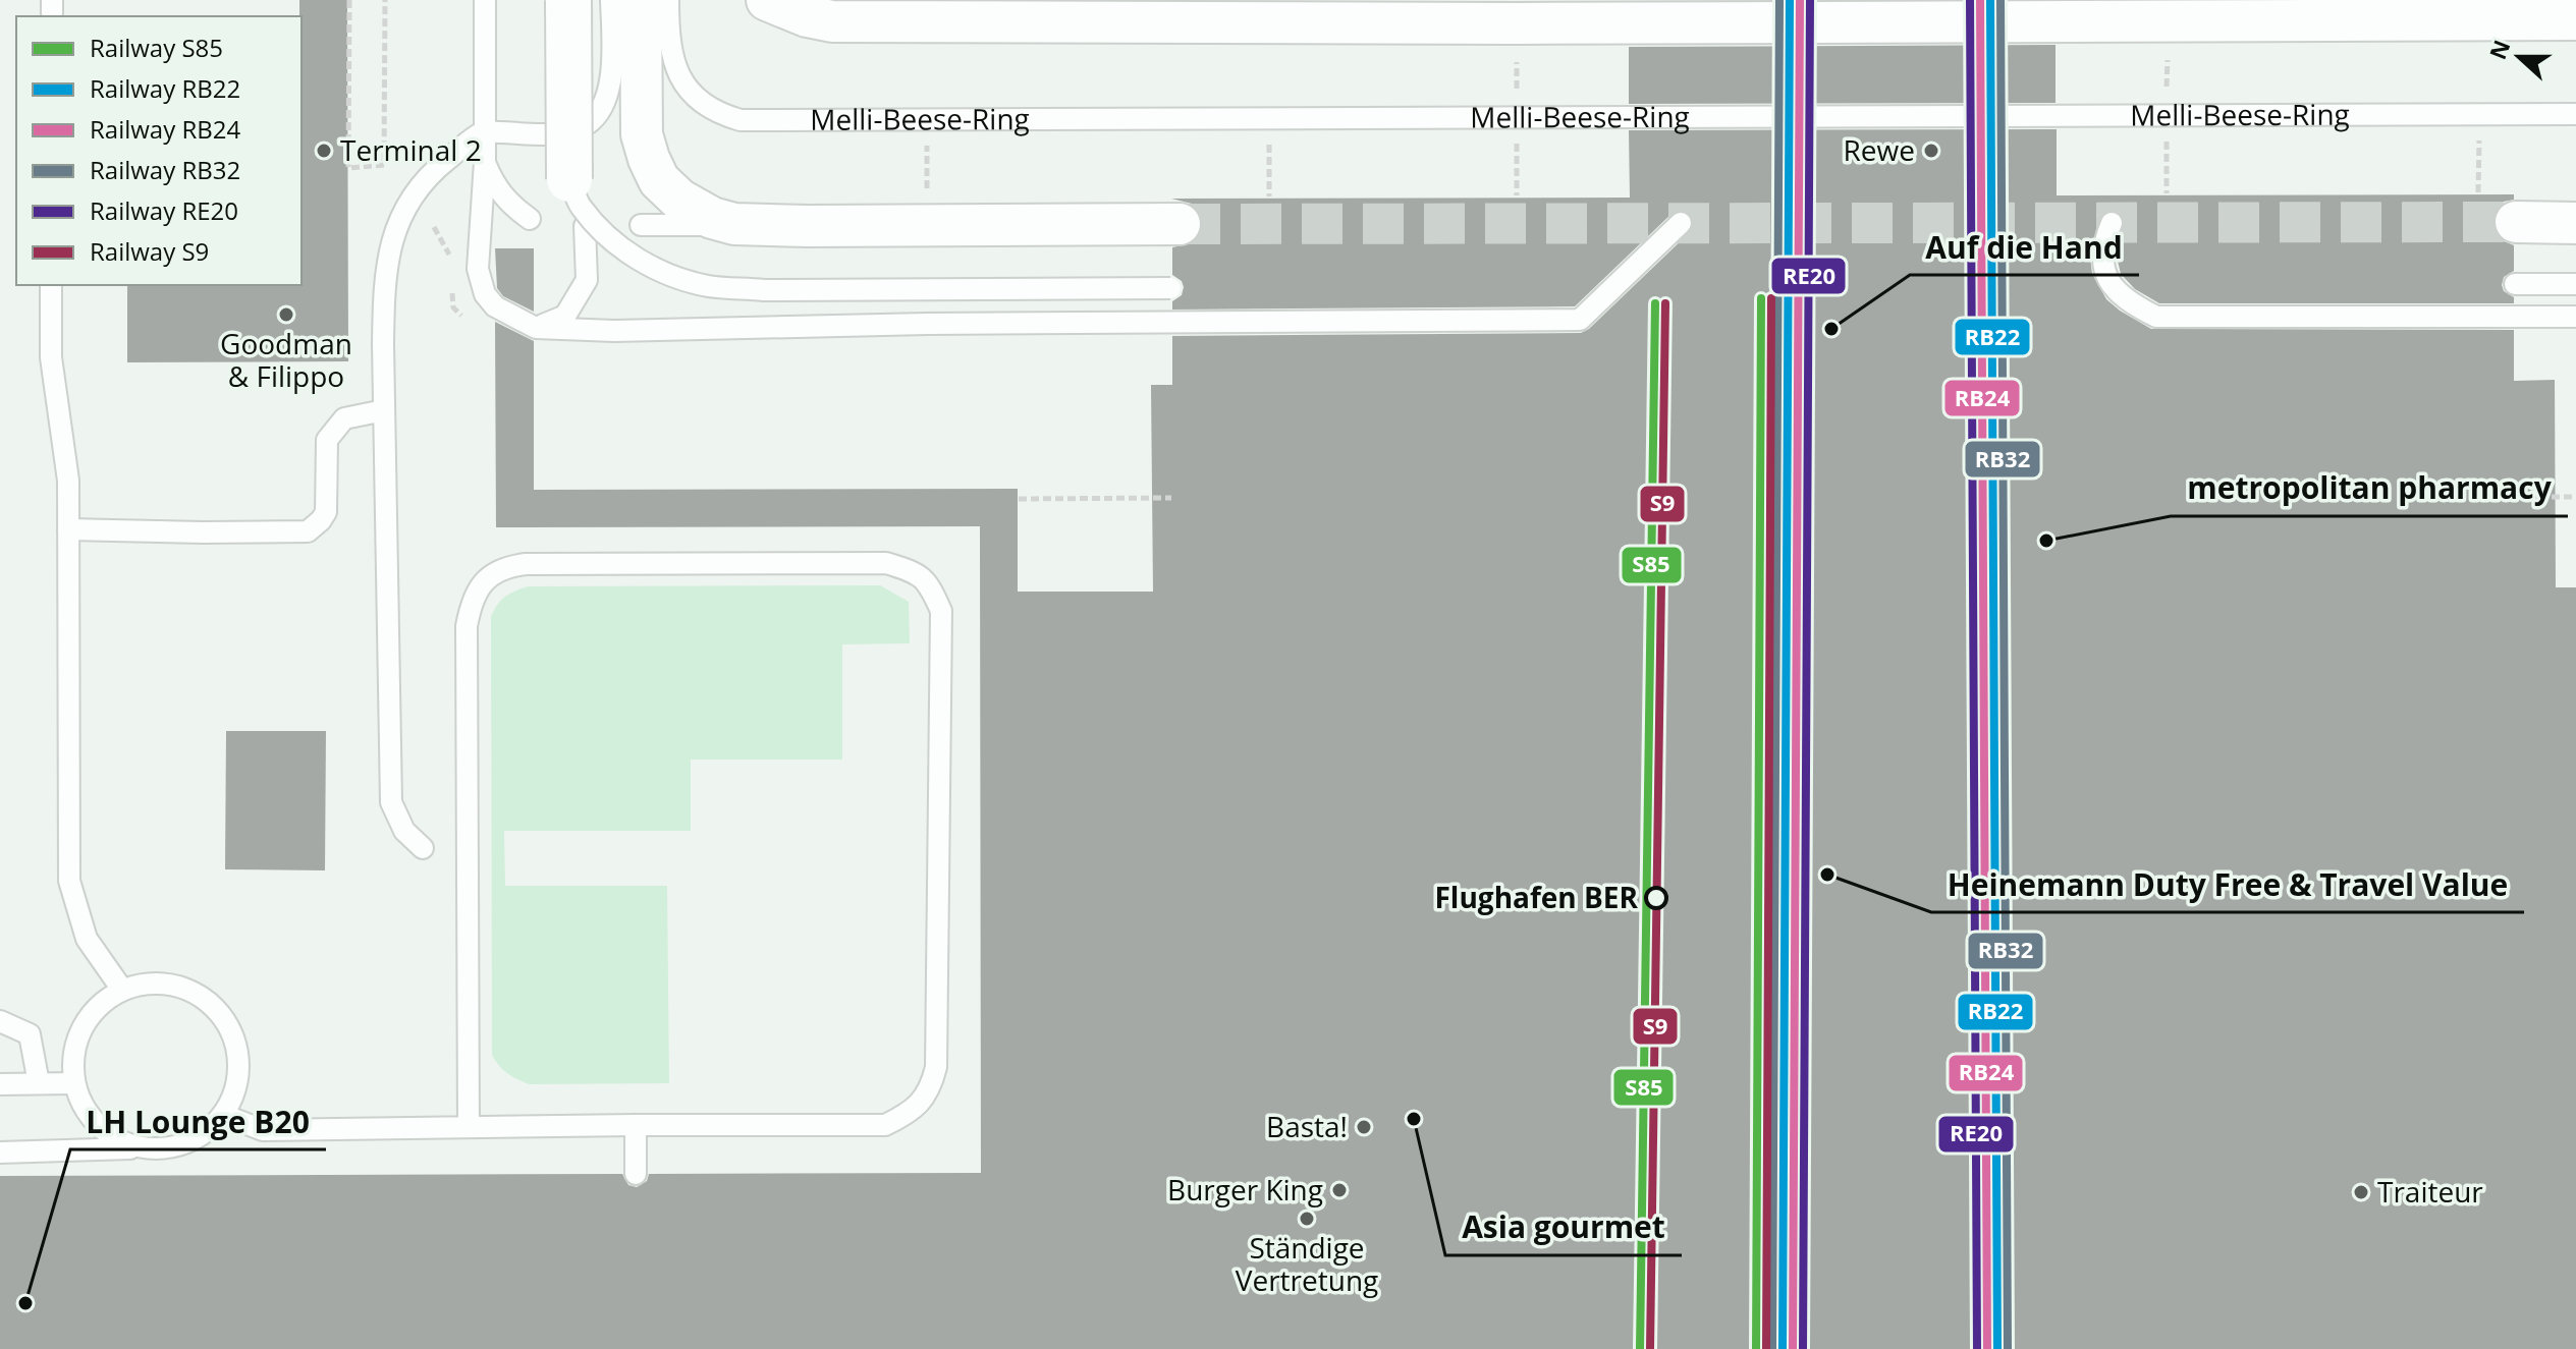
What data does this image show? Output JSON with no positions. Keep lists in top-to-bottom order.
{
  "streets": {
    "lane": ["Melli-Beese-Ring"]
  },
  "places": [
    "Terminal 2",
    "Rewe",
    "Goodman & Filippo",
    "Auf die Hand",
    "metropolitan pharmacy",
    "Heinemann Duty Free & Travel Value",
    "Flughafen BER",
    "Asia gourmet",
    "Basta!",
    "Burger King",
    "Traiteur",
    "Ständige Vertretung",
    "LH Lounge B20"
  ],
  "lines": [
    "rail line RB22",
    "rail line RB24",
    "rail line RB32",
    "rail line RE20",
    "rail line S85",
    "rail line S9"
  ],
  "legend": [
    "Railway S85",
    "Railway RB22",
    "Railway RB24",
    "Railway RB32",
    "Railway RE20",
    "Railway S9"
  ],
  "north": "left"
}
